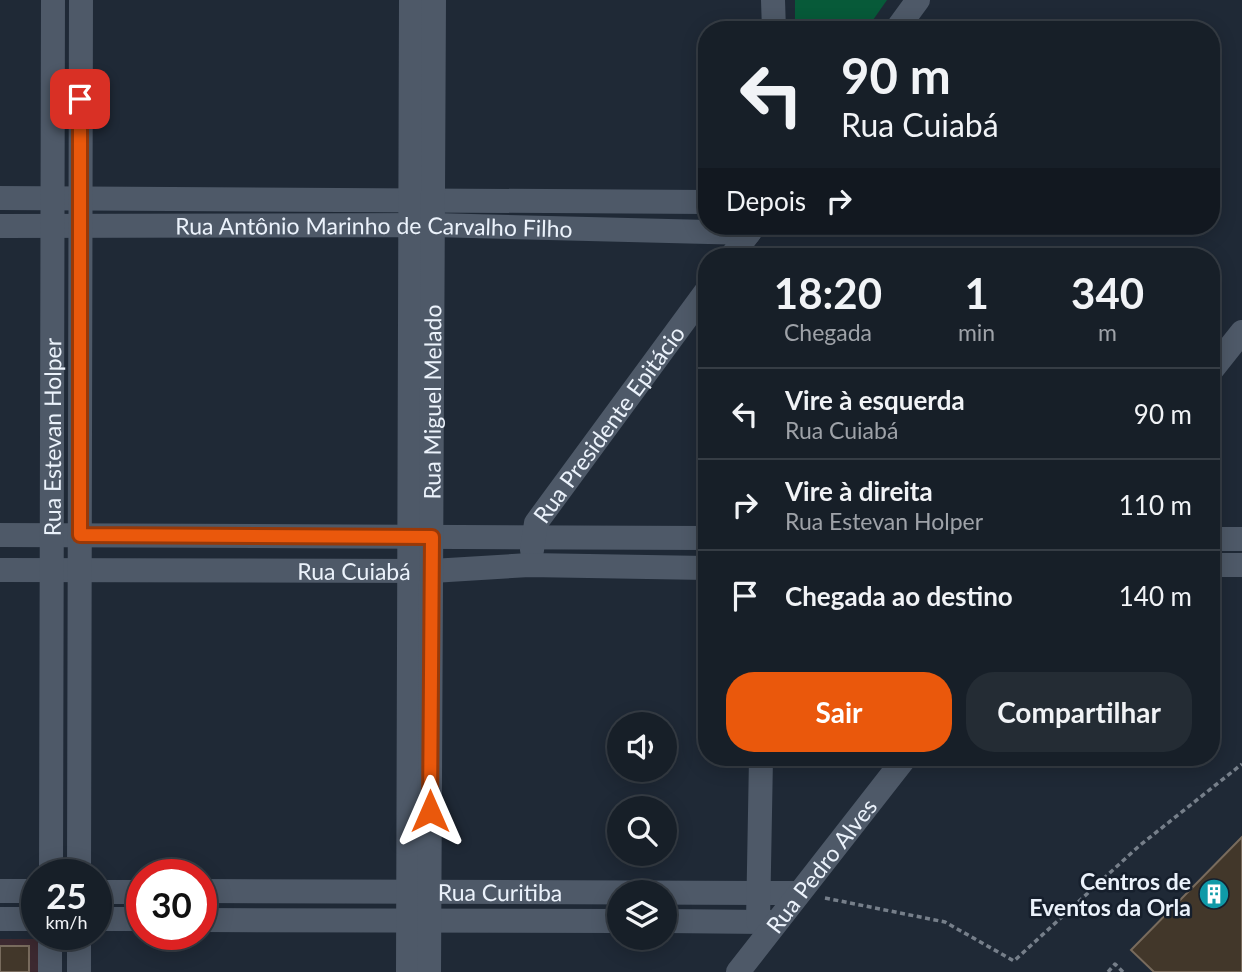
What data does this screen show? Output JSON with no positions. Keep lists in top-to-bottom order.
{
  "streets": {
    "street": [
      "Rua Antônio Marinho de Carvalho Filho",
      "Rua Miguel Melado",
      "Rua Presidente Epitácio",
      "Rua Estevan Holper",
      "Rua Cuiabá",
      "Rua Pedro Alves",
      "Rua Curitiba"
    ]
  },
  "crossings": [
    ["Rua Antônio Marinho de Carvalho Filho", "Rua Miguel Melado"],
    ["Rua Antônio Marinho de Carvalho Filho", "Rua Estevan Holper"],
    ["Rua Miguel Melado", "Rua Cuiabá"],
    ["Rua Miguel Melado", "Rua Curitiba"],
    ["Rua Presidente Epitácio", "Rua Cuiabá"],
    ["Rua Estevan Holper", "Rua Cuiabá"],
    ["Rua Pedro Alves", "Rua Curitiba"]
  ],
  "places": {
    "building": ["Centros de Eventos da Orla"]
  },
  "page": {
    "turn": ["90 m", "Rua Cuiabá"],
    "then": "Depois",
    "eta": [
      "18:20",
      "Chegada",
      "1",
      "min",
      "340",
      "m"
    ],
    "list": [
      {
        "name": "Vire à esquerda",
        "note": "Rua Cuiabá",
        "value": "90 m"
      },
      {
        "name": "Vire à direita",
        "note": "Rua Estevan Holper",
        "value": "110 m"
      },
      {
        "name": "Chegada ao destino",
        "value": "140 m"
      }
    ],
    "buttons": ["Sair", "Compartilhar"],
    "speed": "25 km/h",
    "limit": "30"
  }
}
